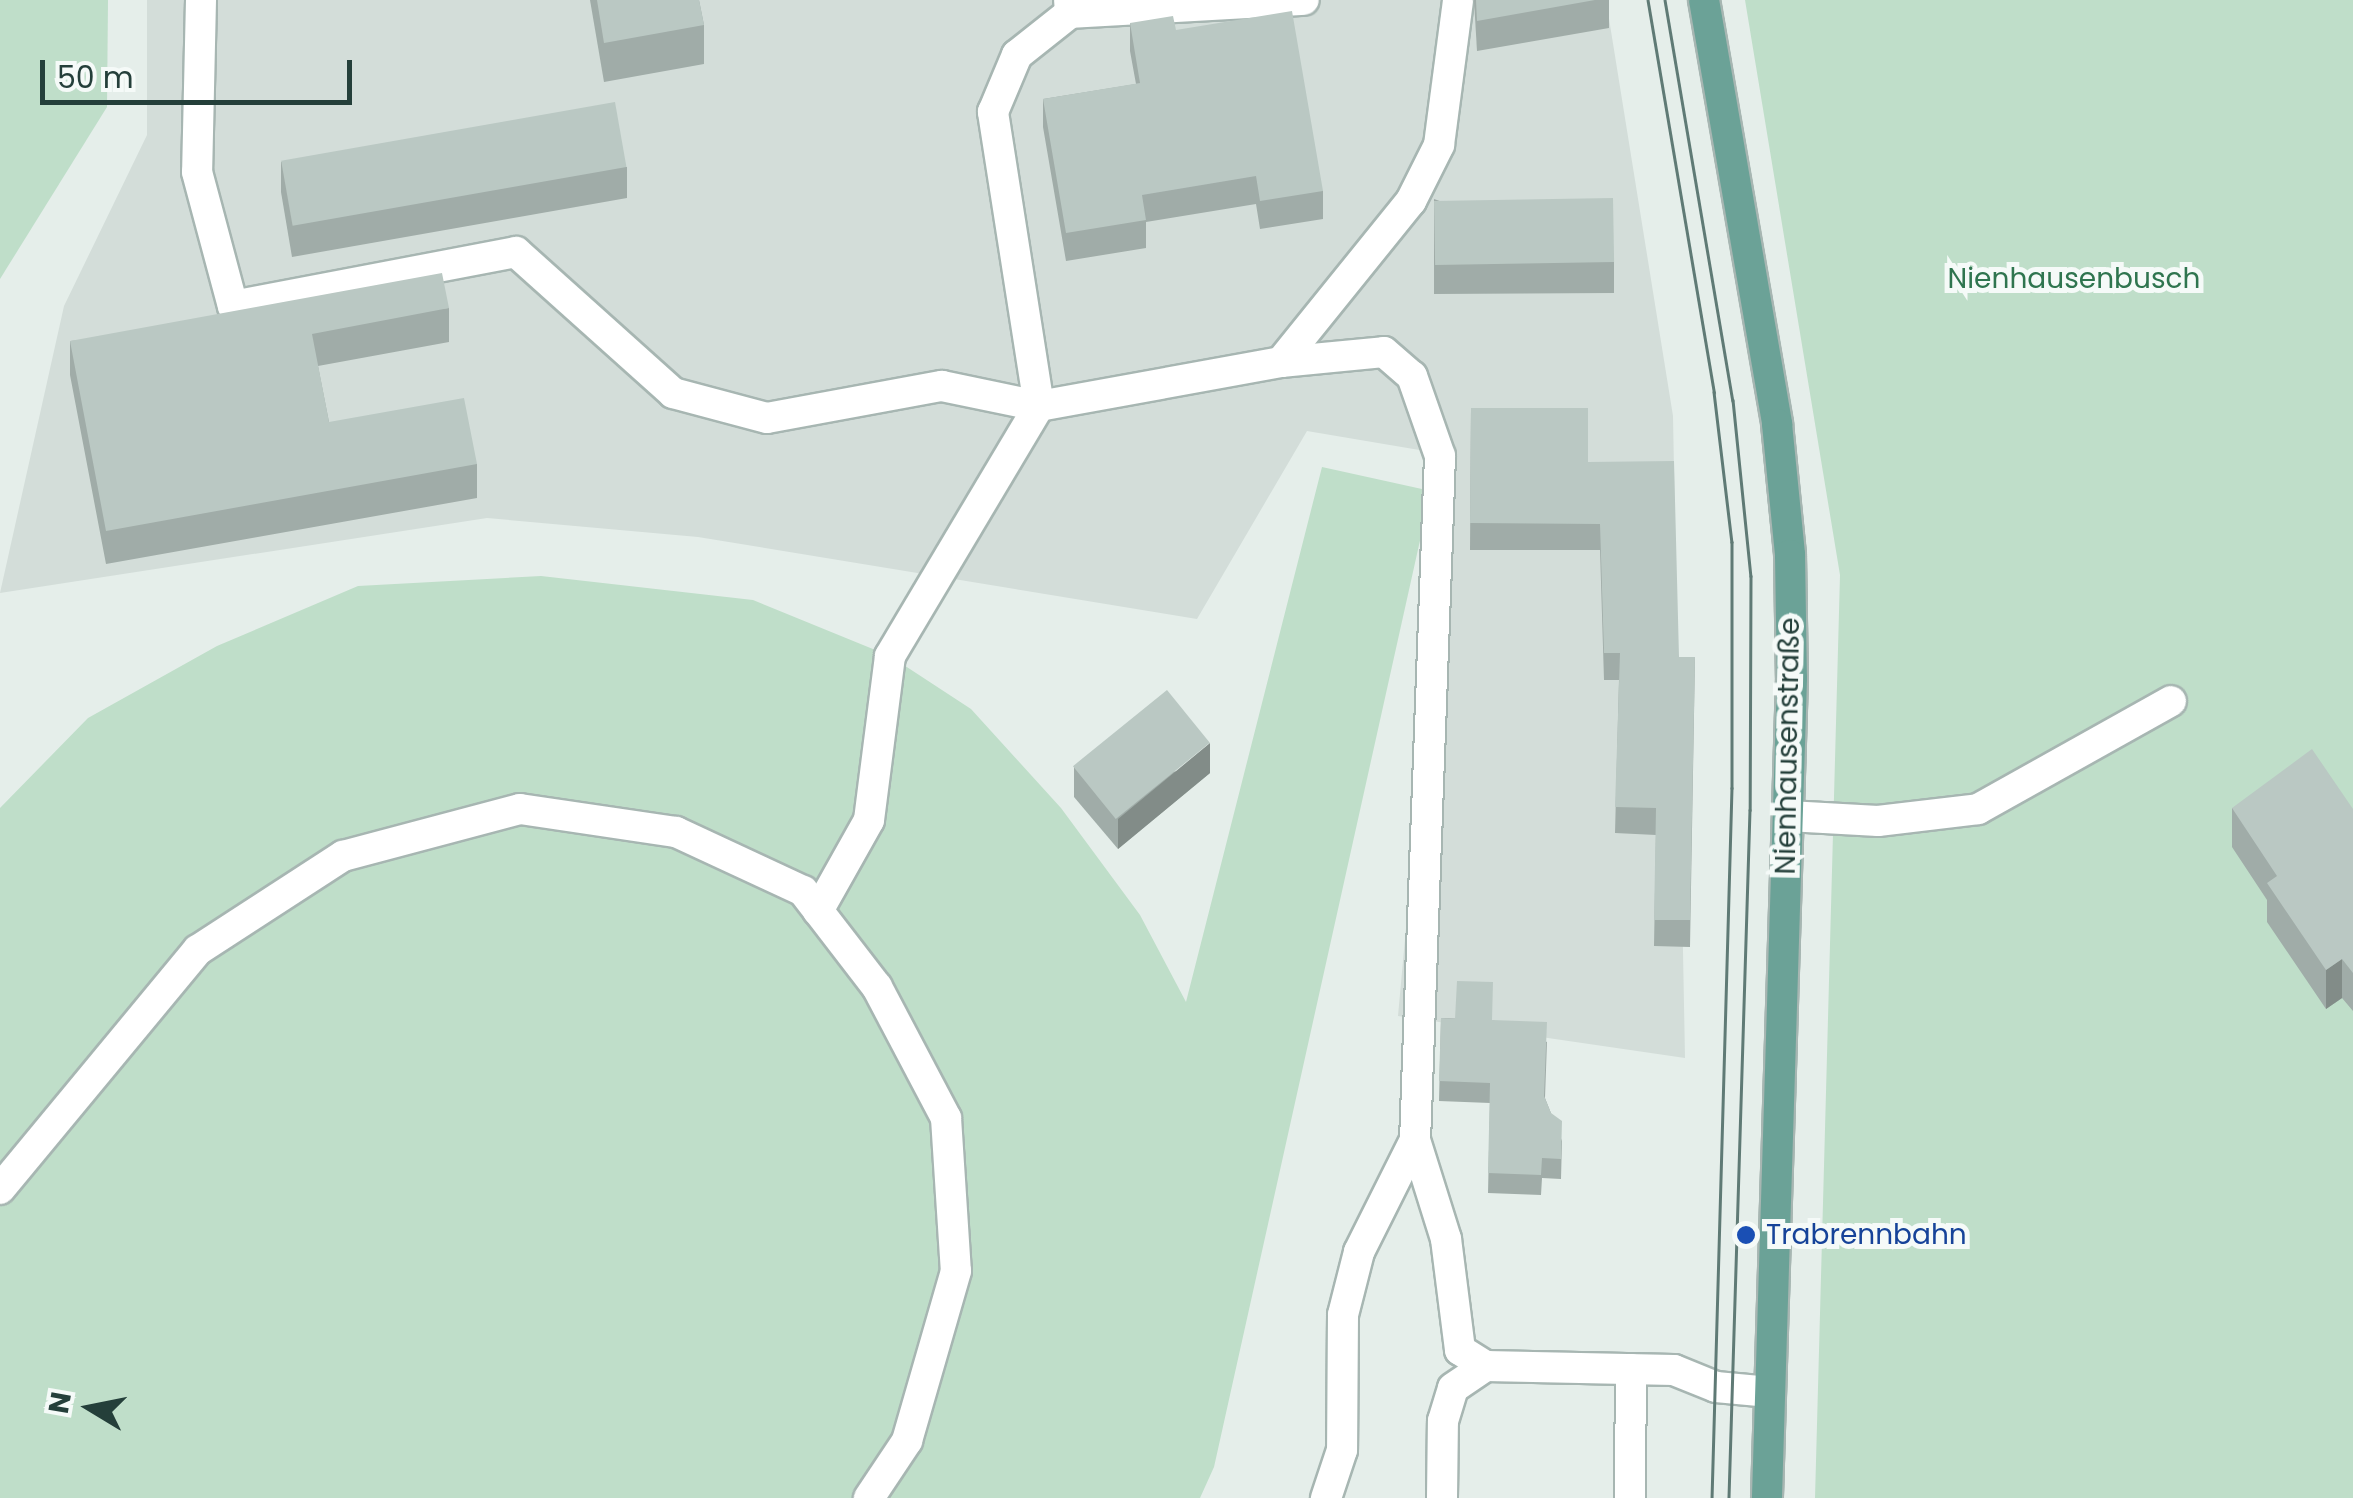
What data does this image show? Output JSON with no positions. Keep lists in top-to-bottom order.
{
  "streets": {
    "main road": ["Nienhausenstraße"]
  },
  "parks": ["Nienhausenbusch"],
  "places": ["Trabrennbahn"],
  "scale_bar": "50 m",
  "north": "left"
}
